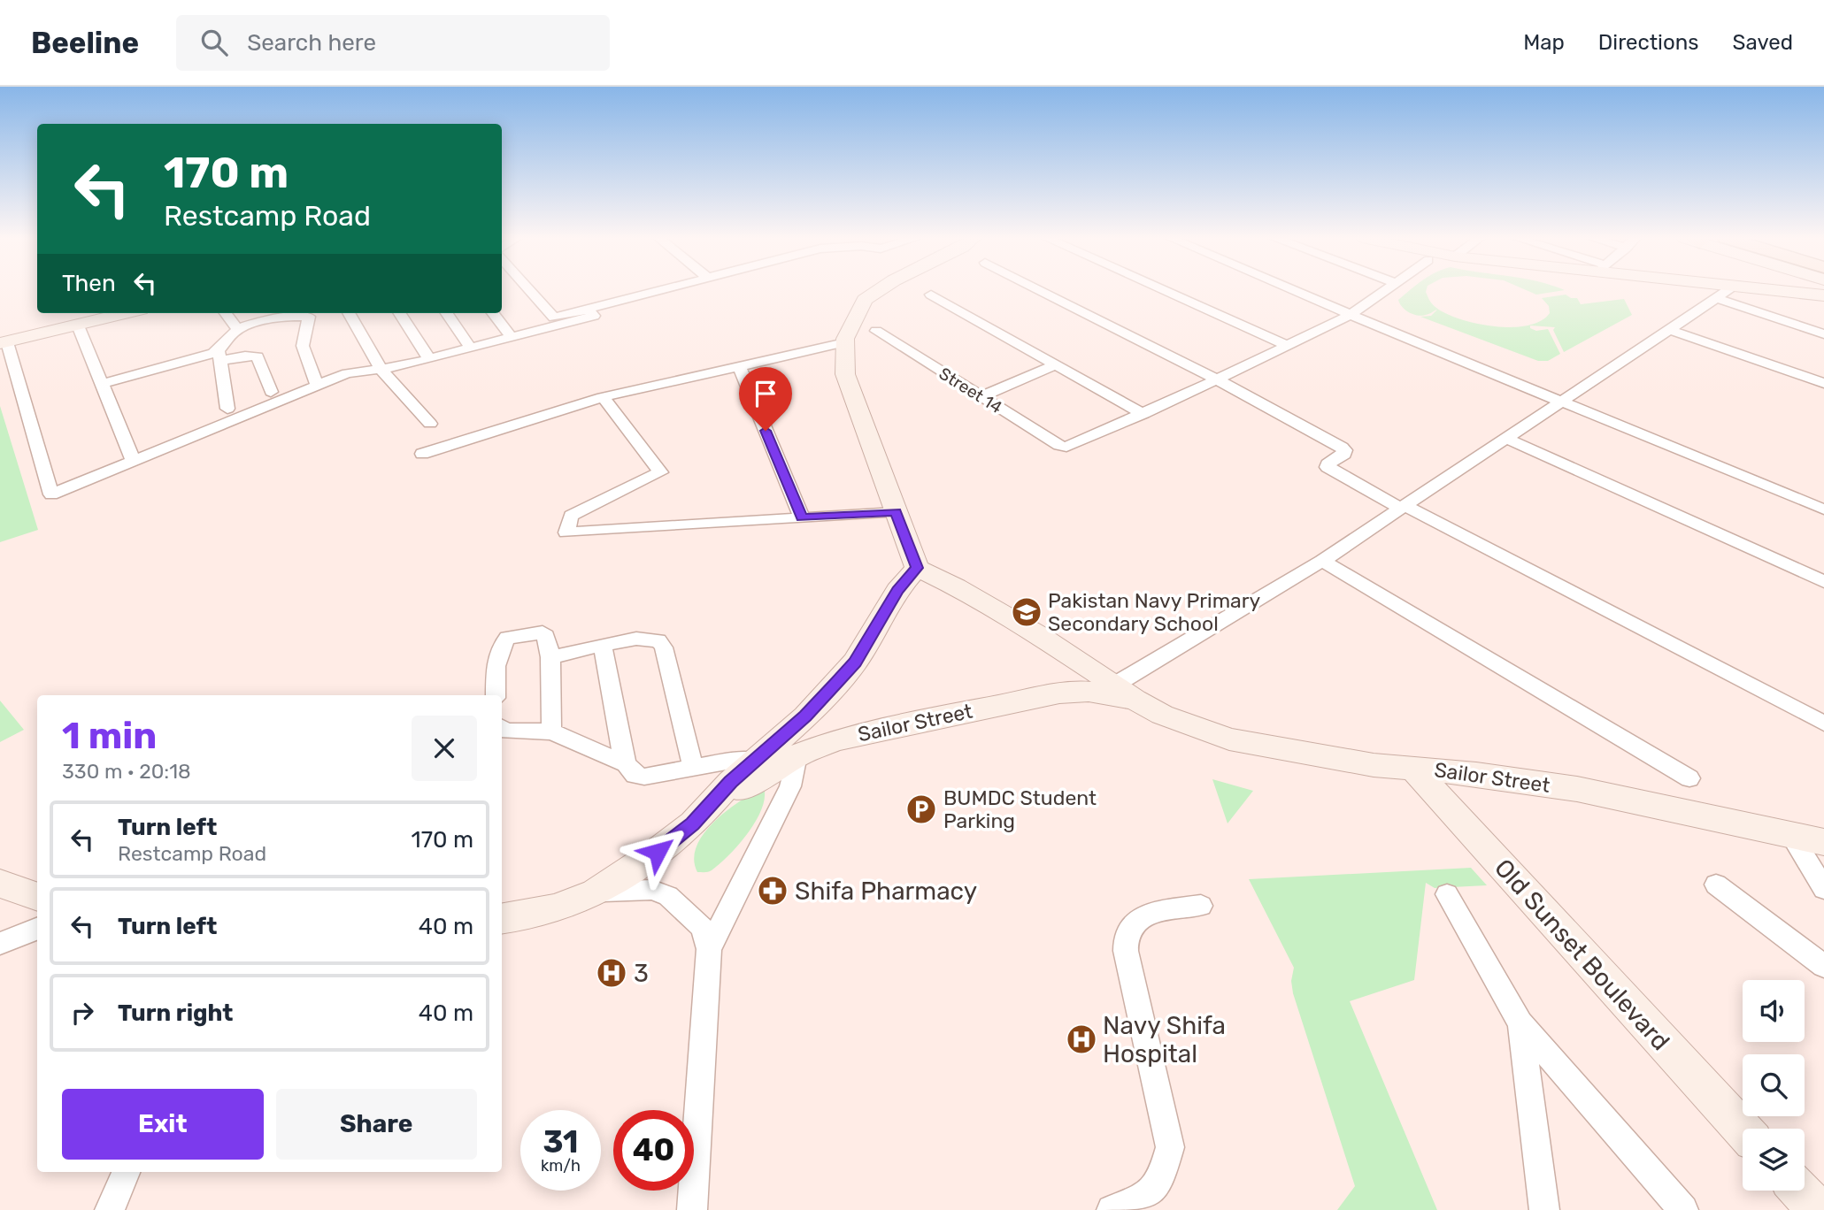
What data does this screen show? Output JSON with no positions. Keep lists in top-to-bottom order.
{
  "streets": {
    "street": ["Street 14", "Sailor Street", "Old Sunset Boulevard"]
  },
  "crossings": [
    ["Sailor Street", "Old Sunset Boulevard"]
  ],
  "places": {
    "school or university": ["Pakistan Navy Primary Secondary School"],
    "parking": ["BUMDC Student Parking"],
    "pharmacy": ["Shifa Pharmacy"],
    "hospital": ["3", "Navy Shifa Hospital"]
  },
  "page": {
    "header": "Beeline",
    "search": "Search here",
    "nav": ["Map", "Directions", "Saved"],
    "turn": ["170 m", "Restcamp Road"],
    "then": "Then",
    "heading": ["1 min", "330 m · 20:18"],
    "list": [
      {
        "name": "Turn left",
        "note": "Restcamp Road",
        "value": "170 m"
      },
      {
        "name": "Turn left",
        "value": "40 m"
      },
      {
        "name": "Turn right",
        "value": "40 m"
      }
    ],
    "buttons": ["Exit", "Share"],
    "speed": "31 km/h",
    "limit": "40"
  }
}
